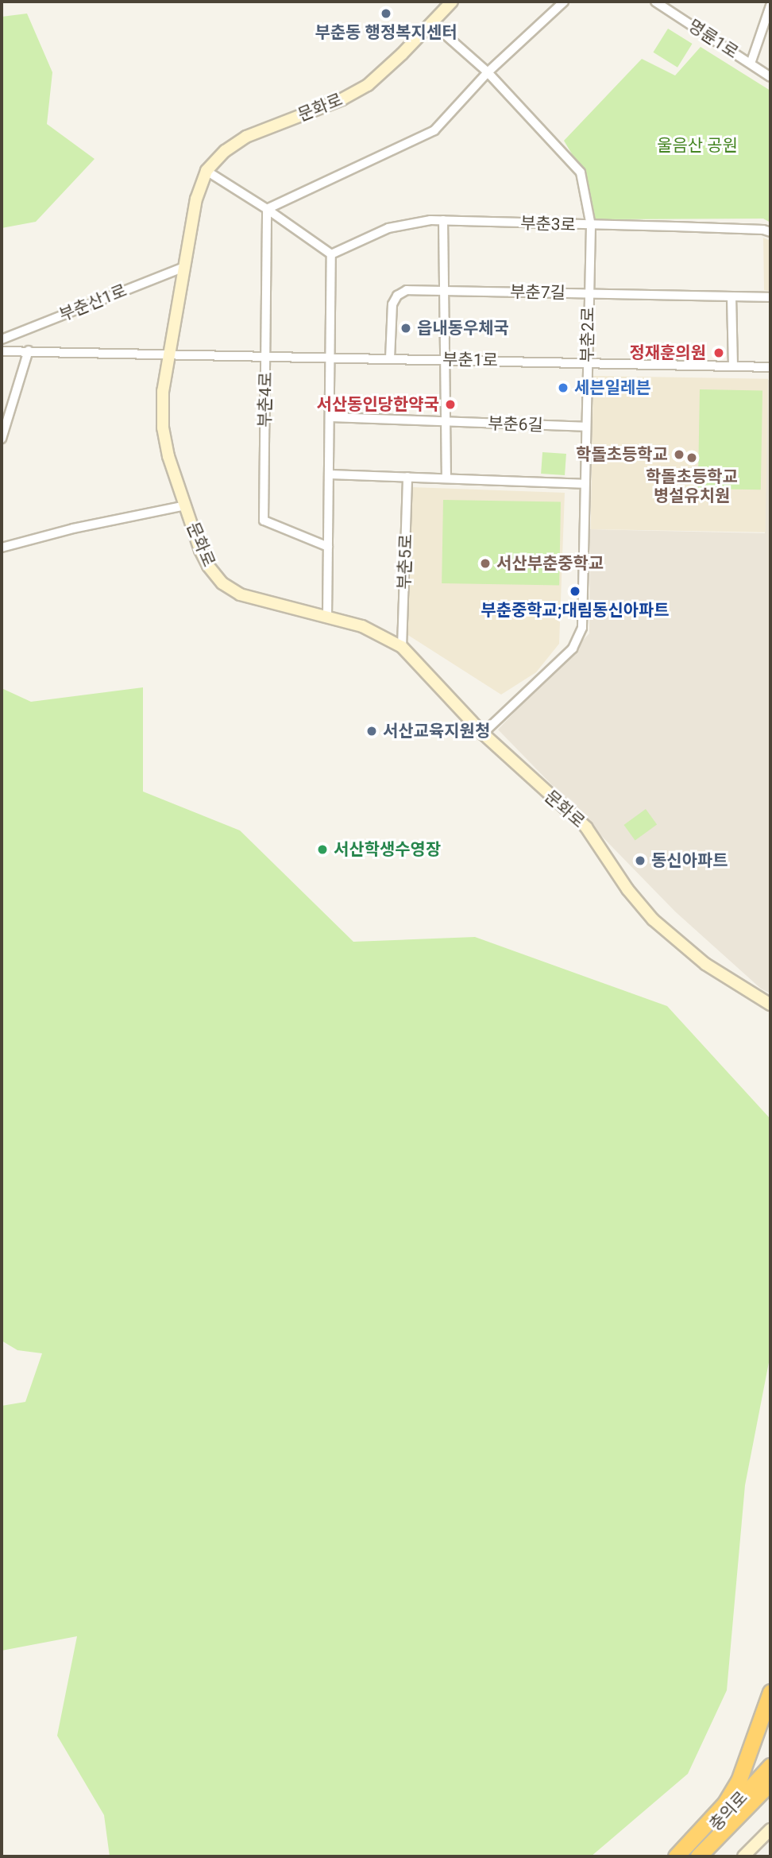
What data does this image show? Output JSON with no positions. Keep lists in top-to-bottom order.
{
  "streets": {
    "highway": ["충의로"],
    "street": [
      "명륜1로",
      "문화로",
      "부춘3로",
      "부춘7길",
      "부춘산1로",
      "부춘2로",
      "부춘1로",
      "부춘4로",
      "부춘6길",
      "부춘5로"
    ]
  },
  "crossings": [
    ["문화로", "부춘산1로"],
    ["문화로", "부춘2로"],
    ["문화로", "부춘1로"],
    ["문화로", "부춘5로"],
    ["부춘3로", "부춘2로"],
    ["부춘7길", "부춘2로"],
    ["부춘7길", "부춘1로"],
    ["부춘2로", "부춘1로"],
    ["부춘2로", "부춘6길"],
    ["부춘1로", "부춘4로"]
  ],
  "parks": ["울음산 공원"],
  "places": [
    "부춘동 행정복지센터",
    "읍내동우체국",
    "정재훈의원",
    "세븐일레븐",
    "서산동인당한약국",
    "학돌초등학교",
    "학돌초등학교 병설유치원",
    "서산부춘중학교",
    "부춘중학교;대림동신아파트",
    "서산교육지원청",
    "서산학생수영장",
    "동신아파트"
  ]
}
